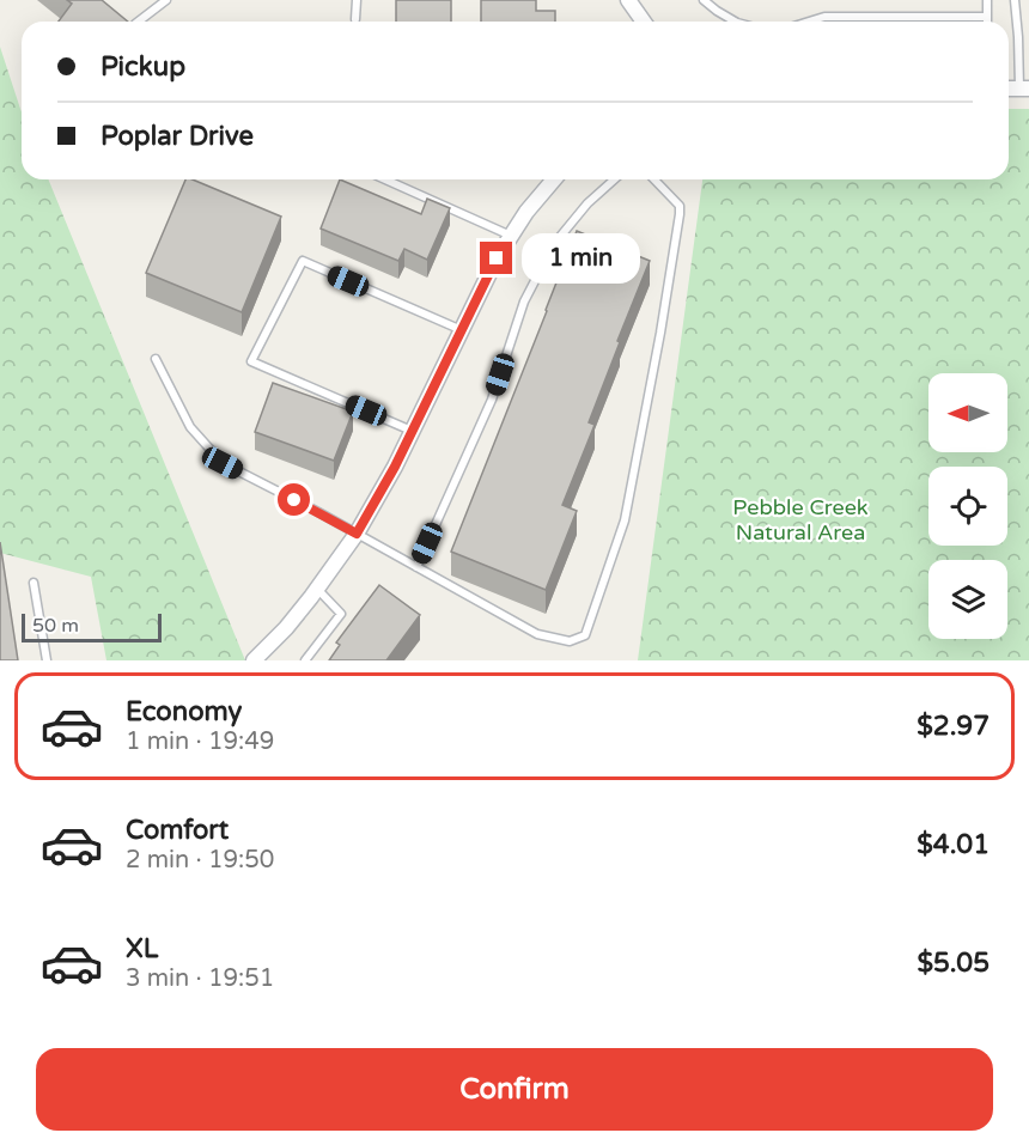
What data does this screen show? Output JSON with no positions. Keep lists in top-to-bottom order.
{
  "parks": ["Pebble Creek Natural Area"],
  "scale_bar": "50 m",
  "north": "left",
  "page": {
    "banner": ["Pickup", "Poplar Drive"],
    "bubble": "1 min",
    "scale": "50 m",
    "list": [
      {
        "name": "Economy",
        "note": "1 min · 19:49",
        "value": "$2.97"
      },
      {
        "name": "Comfort",
        "note": "2 min · 19:50",
        "value": "$4.01"
      },
      {
        "name": "XL",
        "note": "3 min · 19:51",
        "value": "$5.05"
      }
    ],
    "buttons": "Confirm"
  }
}
